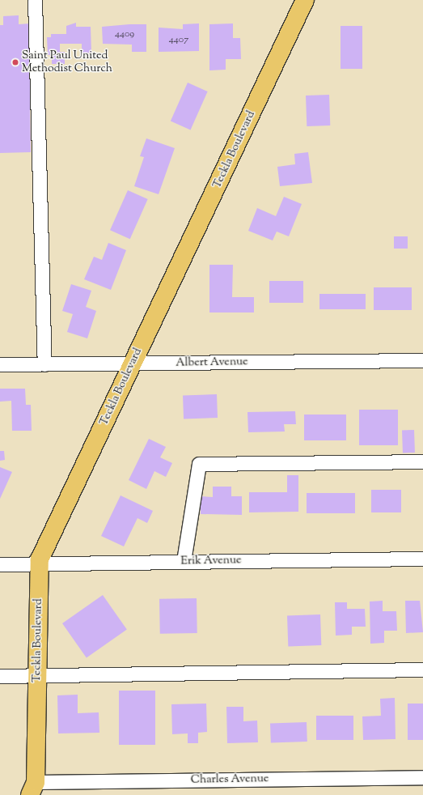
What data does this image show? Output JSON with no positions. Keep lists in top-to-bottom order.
{
  "streets": {
    "main road": ["Teckla Boulevard"],
    "street": ["Albert Avenue", "Erik Avenue", "Charles Avenue"]
  },
  "crossings": [
    ["Teckla Boulevard", "Albert Avenue"],
    ["Teckla Boulevard", "Erik Avenue"],
    ["Teckla Boulevard", "Charles Avenue"]
  ],
  "places": ["Saint Paul United Methodist Church"],
  "house_numbers": ["4409", "4407"]
}
